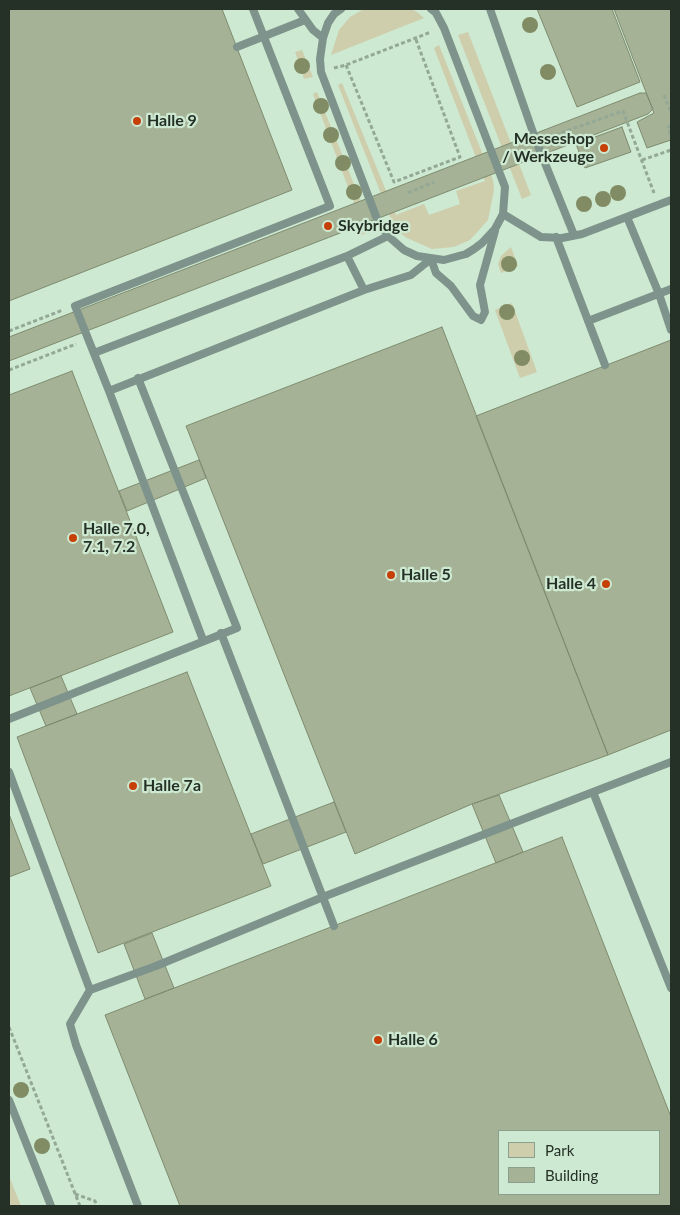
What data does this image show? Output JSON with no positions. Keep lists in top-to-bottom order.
{
  "places": [
    "Halle 9",
    "Messeshop / Werkzeuge",
    "Skybridge",
    "Halle 7.0, 7.1, 7.2",
    "Halle 5",
    "Halle 4",
    "Halle 7a",
    "Halle 6"
  ],
  "legend": ["Park", "Building"]
}
